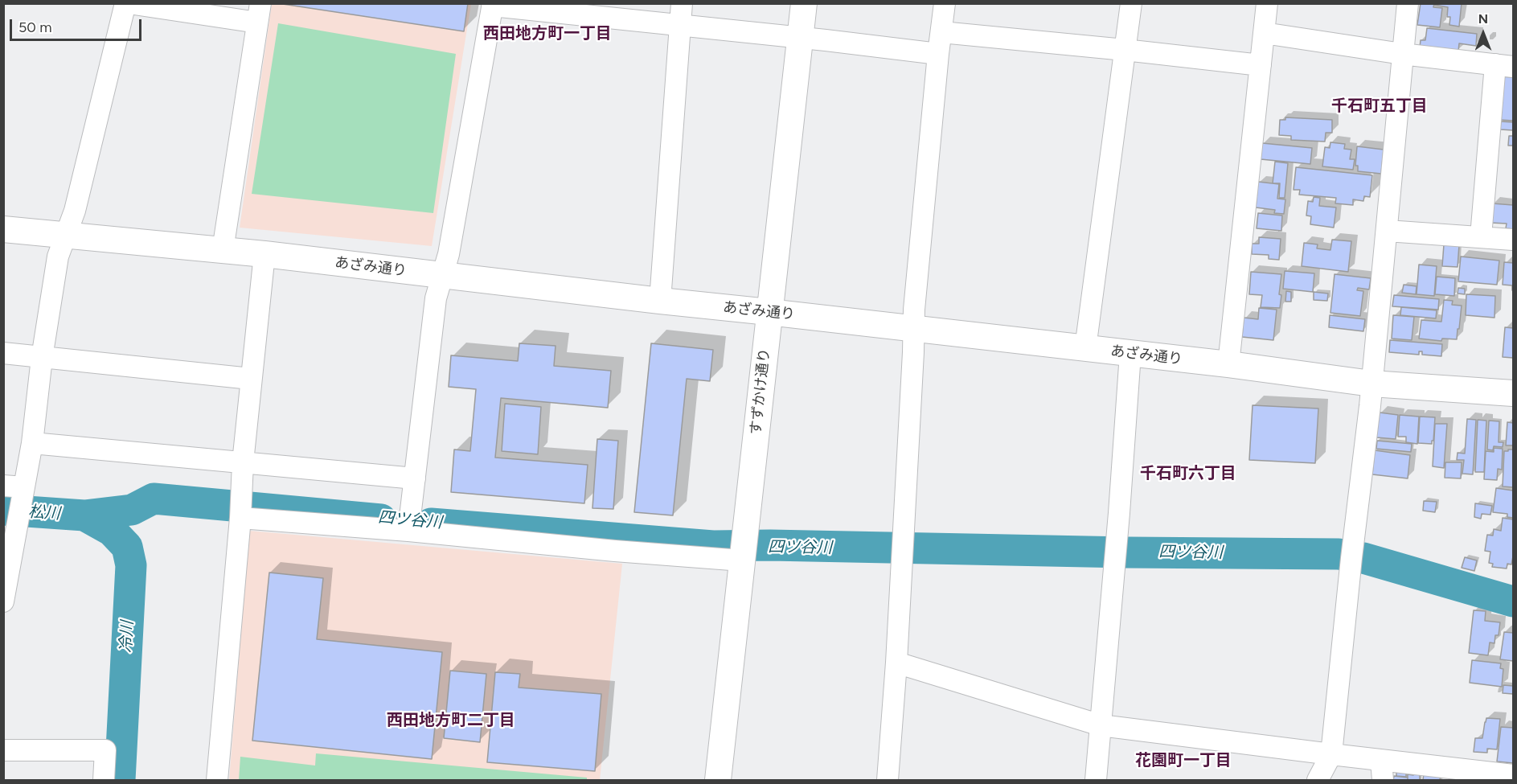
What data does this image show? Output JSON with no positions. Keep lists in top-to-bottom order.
{
  "streets": {
    "street": ["あざみ通り", "すずかけ通り"]
  },
  "crossings": [
    ["あざみ通り", "すずかけ通り"]
  ],
  "districts": [
    "西田地方町一丁目",
    "千石町五丁目",
    "千石町六丁目",
    "西田地方町二丁目",
    "花園町一丁目"
  ],
  "water": ["松川", "四ツ谷川", "冷川"],
  "scale_bar": "50 m",
  "north": "top"
}
